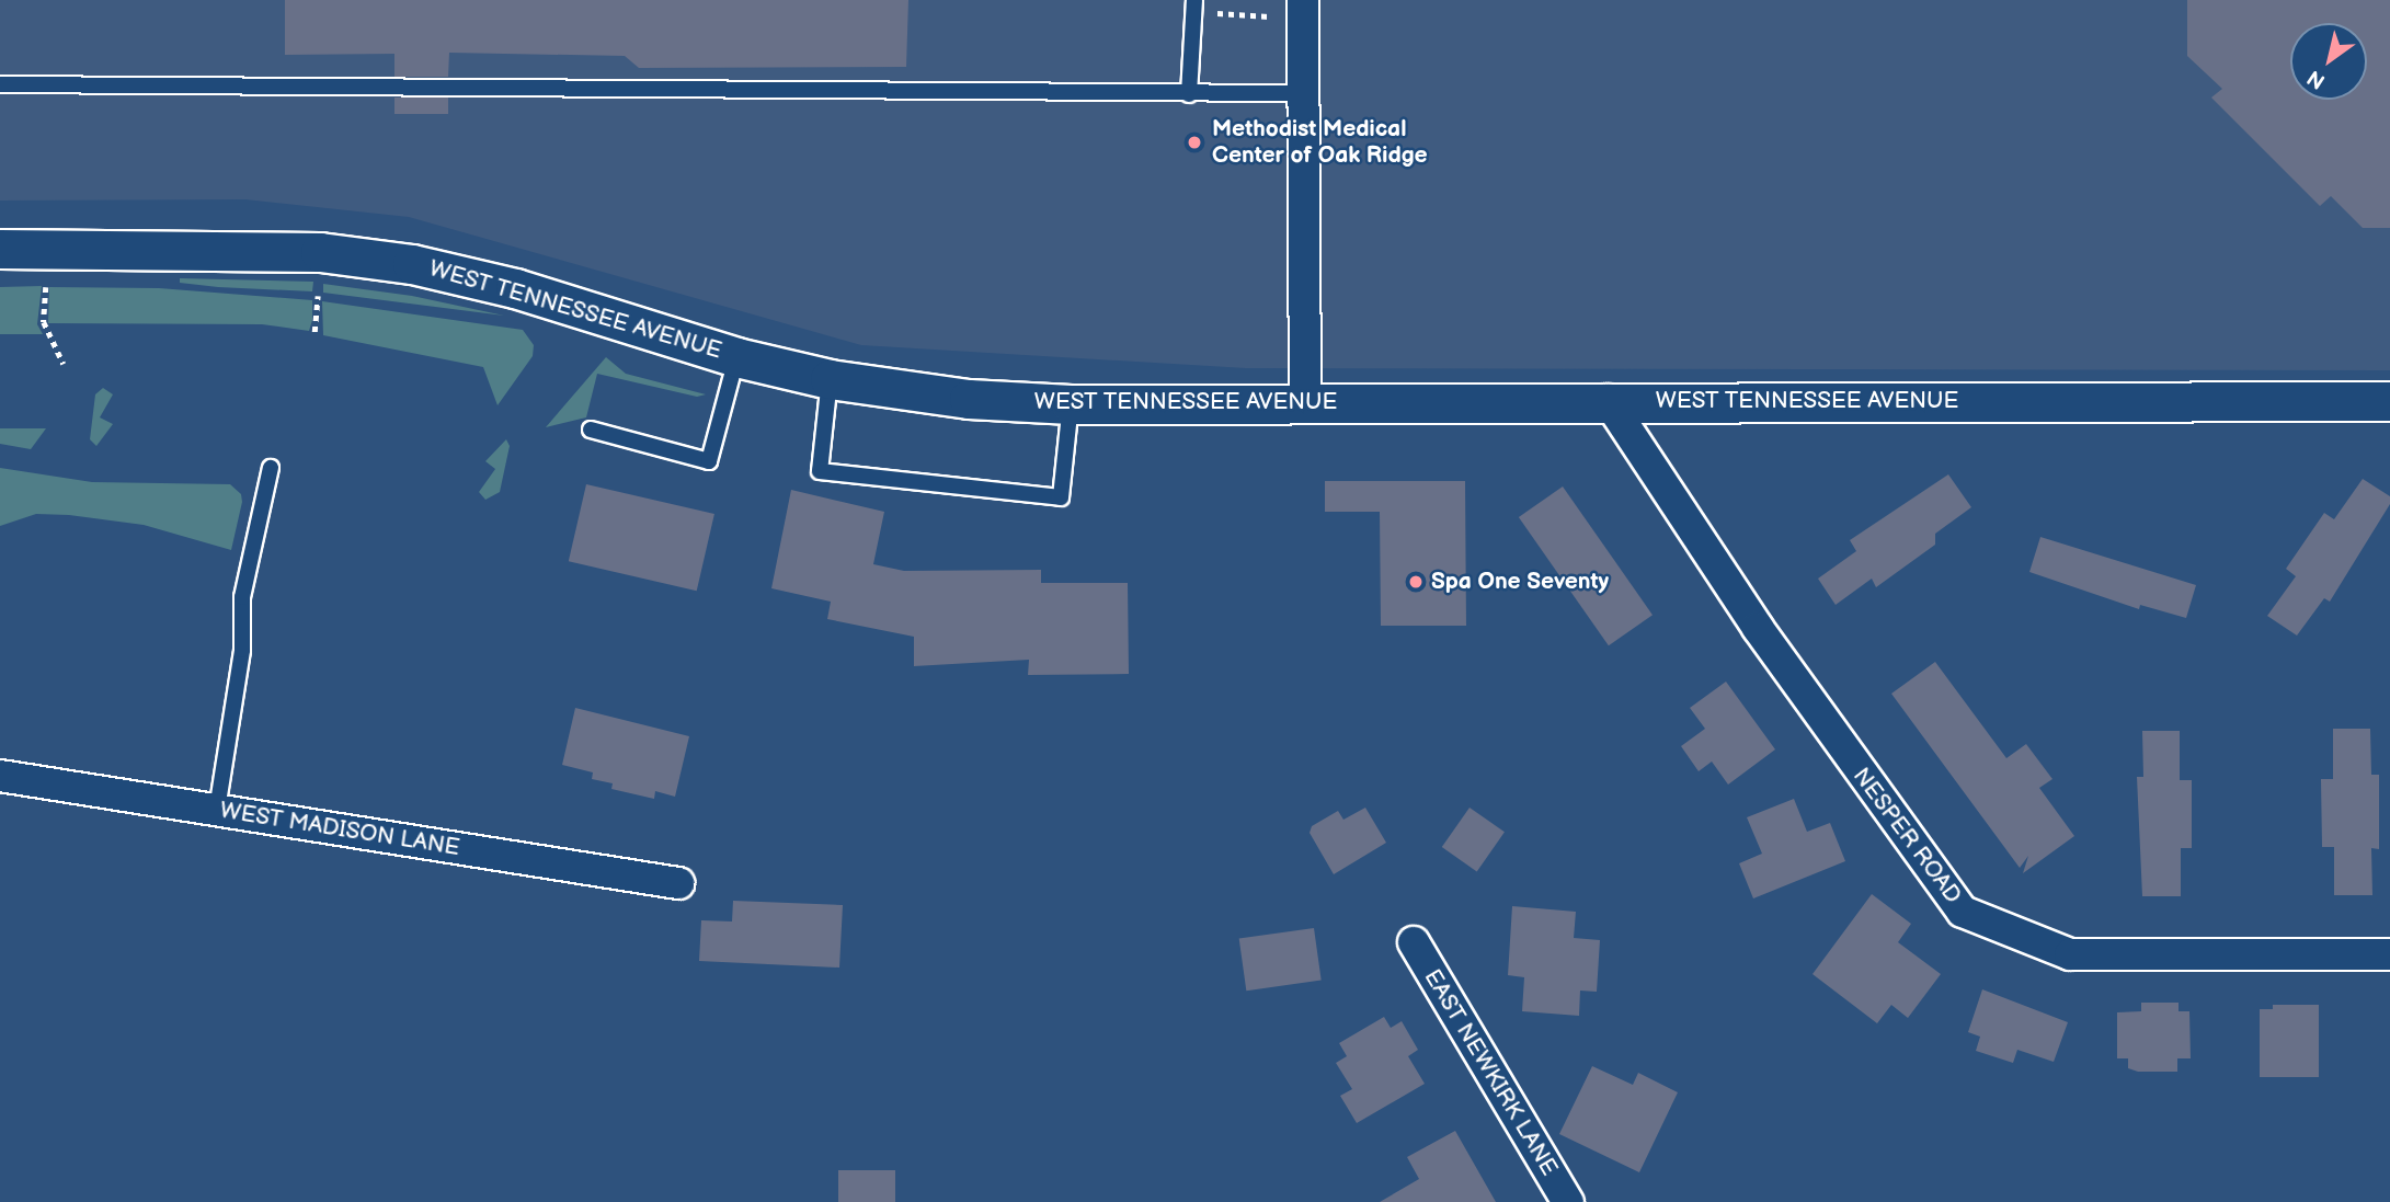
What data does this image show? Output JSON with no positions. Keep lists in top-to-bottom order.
{
  "streets": {
    "street": [
      "WEST TENNESSEE AVENUE",
      "WEST MADISON LANE",
      "NESPER ROAD",
      "EAST NEWKIRK LANE"
    ]
  },
  "crossings": [
    ["WEST TENNESSEE AVENUE", "NESPER ROAD"]
  ],
  "places": ["Methodist Medical Center of Oak Ridge", "Spa One Seventy"],
  "north": "bottom left"
}
